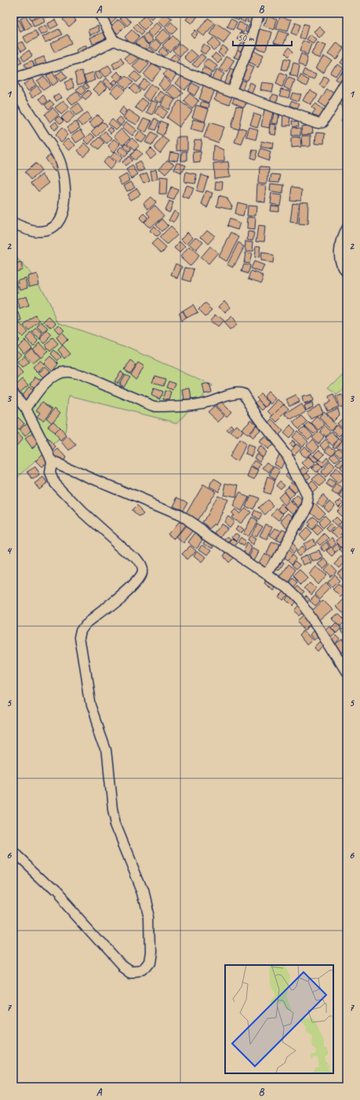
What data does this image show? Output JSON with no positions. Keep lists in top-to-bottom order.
{
  "scale_bar": "50 m",
  "grid": {
    "columns": ["A", "B"],
    "rows": [
      "1",
      "2",
      "3",
      "4",
      "5",
      "6",
      "7"
    ]
  }
}
